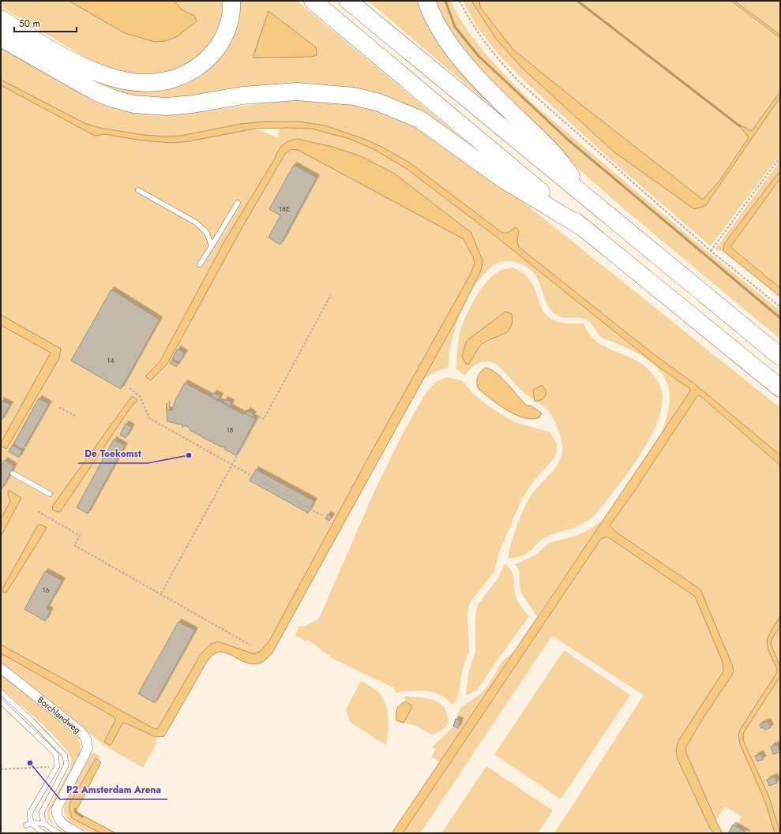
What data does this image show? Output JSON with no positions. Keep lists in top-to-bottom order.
{
  "streets": {
    "street": ["Borchlandweg"]
  },
  "places": ["De Toekomst", "P2 Amsterdam Arena"],
  "house_numbers": [
    "18E",
    "14",
    "18",
    "16"
  ],
  "scale_bar": "50 m"
}
